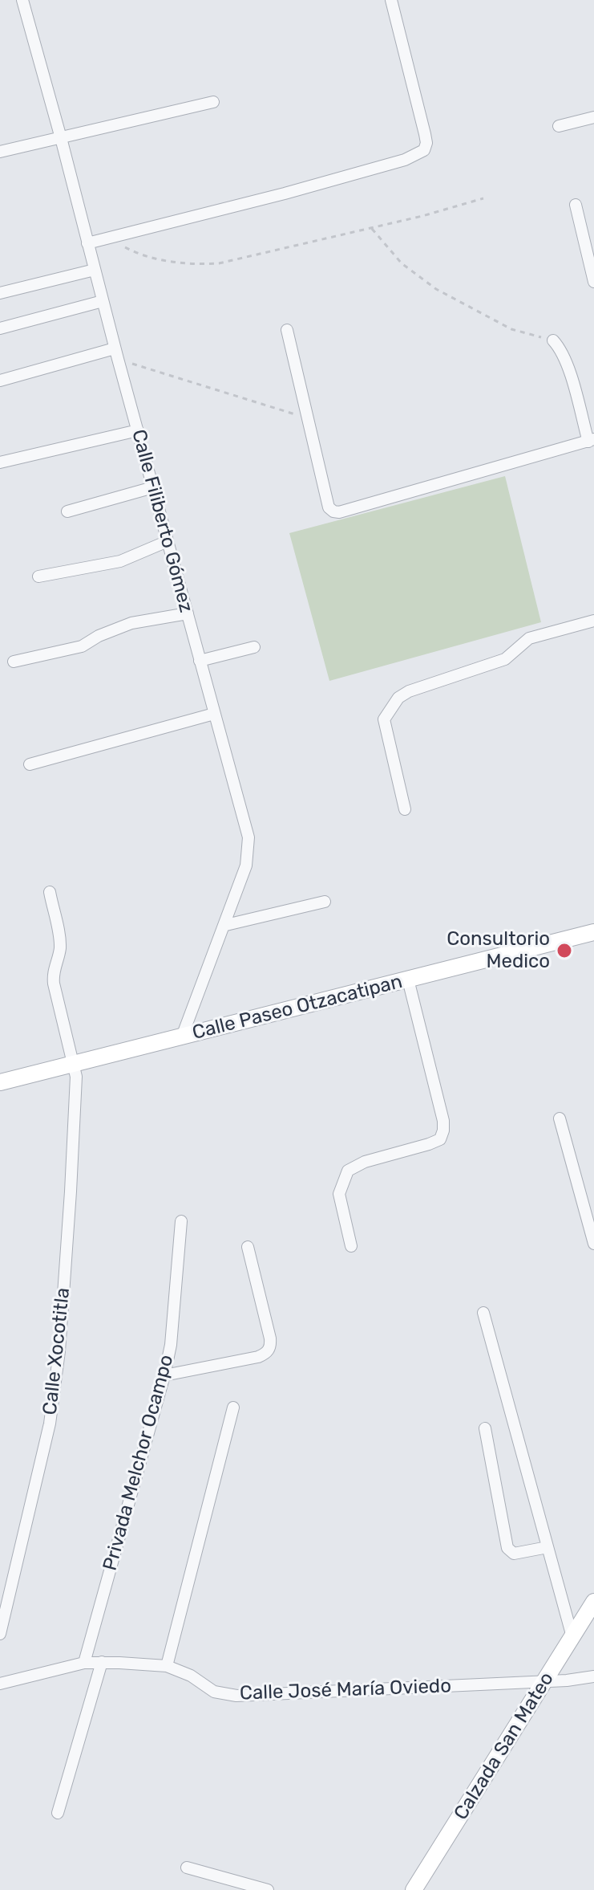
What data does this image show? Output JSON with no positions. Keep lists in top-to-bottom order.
{
  "streets": {
    "main road": ["Calle Paseo Otzacatipan", "Calzada San Mateo"],
    "street": [
      "Calle Filiberto Gómez",
      "Calle Xocotitla",
      "Privada Melchor Ocampo",
      "Calle José María Oviedo"
    ]
  },
  "crossings": [
    ["Calle Filiberto Gómez", "Calle Paseo Otzacatipan"],
    ["Calle Paseo Otzacatipan", "Calle Xocotitla"],
    ["Privada Melchor Ocampo", "Calle José María Oviedo"],
    ["Calle José María Oviedo", "Calzada San Mateo"]
  ],
  "places": ["Consultorio Medico"]
}
